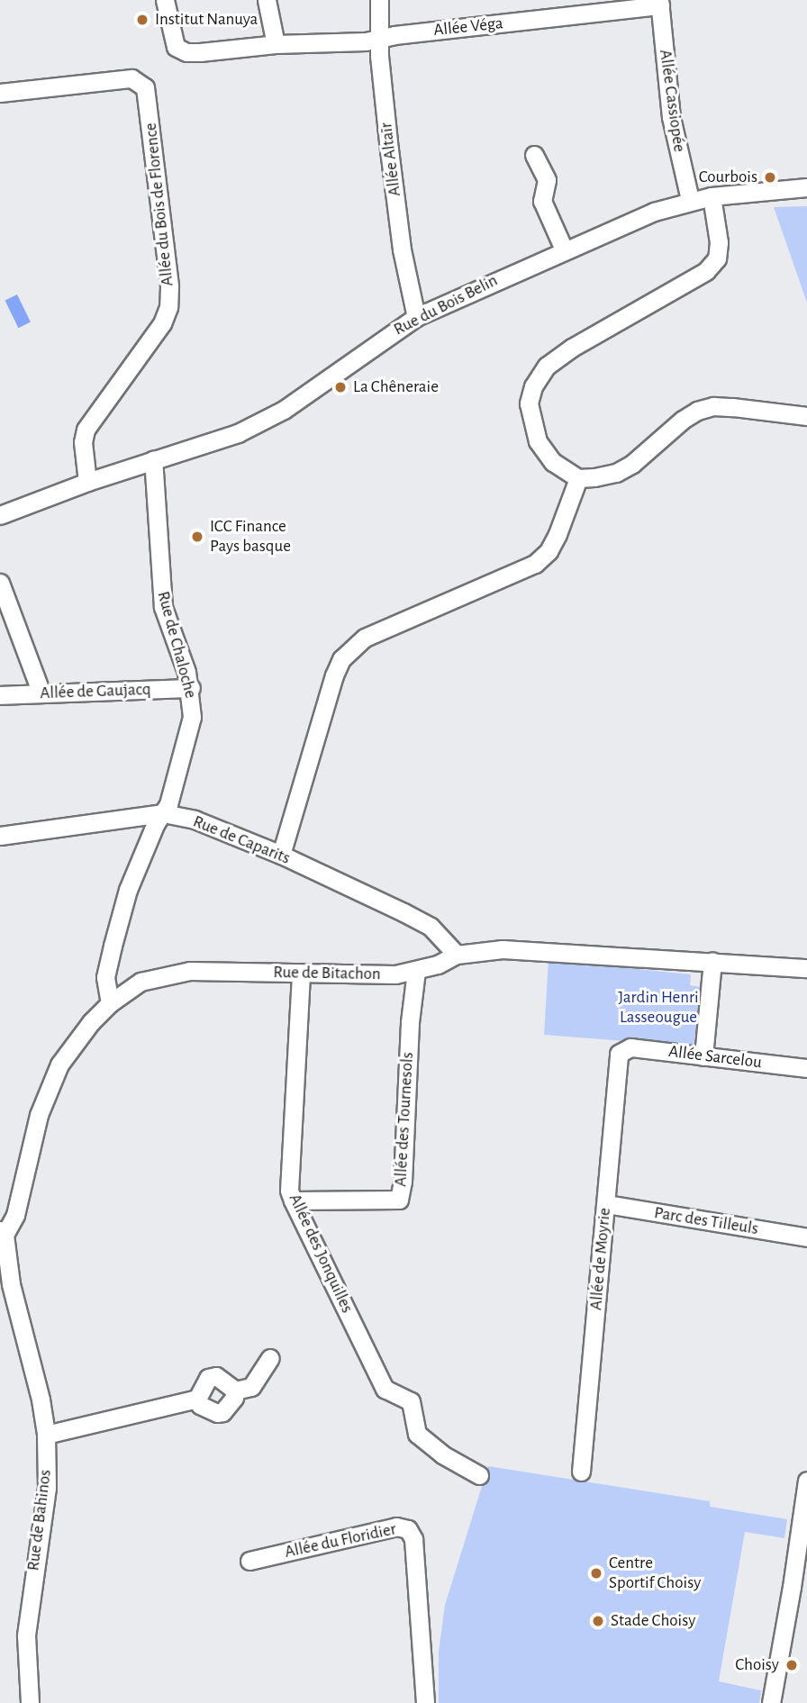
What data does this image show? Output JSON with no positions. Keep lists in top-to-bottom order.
{
  "streets": {
    "street": [
      "Allée Véga",
      "Allée Cassiopée",
      "Allée Altaïr",
      "Allée du Bois de Florence",
      "Rue du Bois Belin",
      "Rue de Chaloche",
      "Allée de Gaujacq",
      "Rue de Caparits",
      "Rue de Bitachon",
      "Allée Sarcelou",
      "Allée des Tournesols",
      "Parc des Tilleuls",
      "Allée des Jonquilles",
      "Allée de Moyrie",
      "Rue de Bahinos",
      "Allée du Floridier"
    ]
  },
  "crossings": [
    ["Allée Véga", "Allée Cassiopée"],
    ["Allée Véga", "Allée Altaïr"],
    ["Allée Cassiopée", "Rue du Bois Belin"],
    ["Allée Altaïr", "Rue du Bois Belin"],
    ["Allée du Bois de Florence", "Rue du Bois Belin"],
    ["Rue du Bois Belin", "Rue de Chaloche"],
    ["Rue de Chaloche", "Allée de Gaujacq"],
    ["Rue de Chaloche", "Rue de Caparits"],
    ["Rue de Chaloche", "Rue de Bitachon"],
    ["Rue de Caparits", "Rue de Bitachon"],
    ["Rue de Bitachon", "Allée des Tournesols"],
    ["Rue de Bitachon", "Allée des Jonquilles"],
    ["Rue de Bitachon", "Rue de Bahinos"],
    ["Allée Sarcelou", "Allée de Moyrie"],
    ["Allée des Tournesols", "Allée des Jonquilles"],
    ["Parc des Tilleuls", "Allée de Moyrie"]
  ],
  "parks": ["Jardin Henri Lasseougue"],
  "places": [
    "Institut Nanuya",
    "Courbois",
    "La Chêneraie",
    "ICC Finance Pays basque",
    "Centre Sportif Choisy",
    "Stade Choisy",
    "Choisy"
  ]
}
